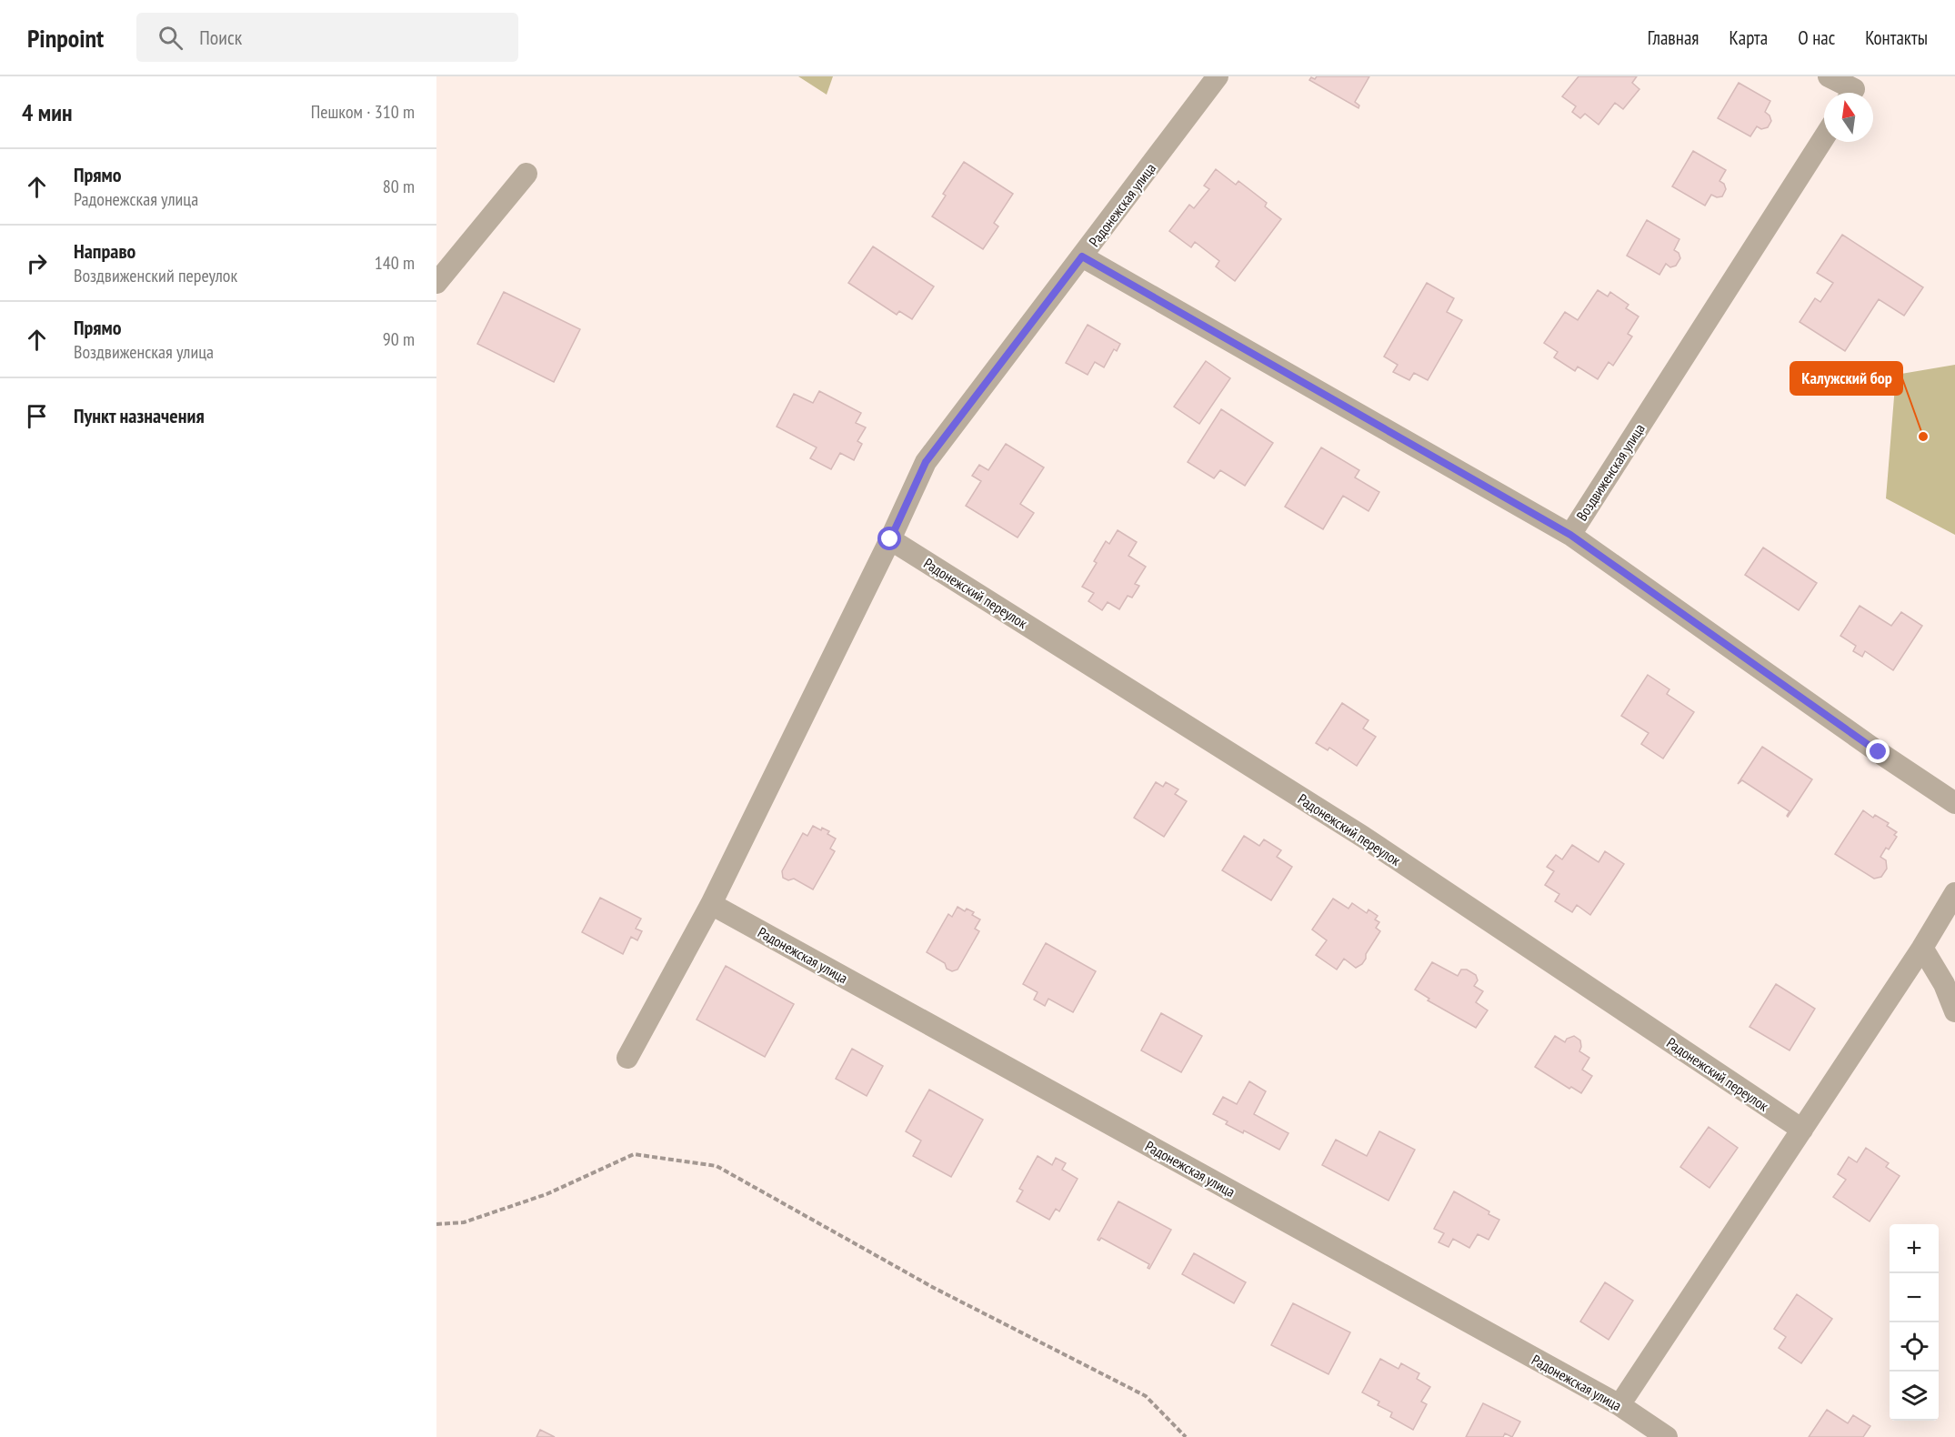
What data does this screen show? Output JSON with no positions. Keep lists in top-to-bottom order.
{
  "streets": {
    "street": ["Радонежская улица", "Воздвиженская улица", "Радонежский переулок"]
  },
  "crossings": [
    ["Радонежская улица", "Радонежский переулок"]
  ],
  "places": ["Калужский бор"],
  "north": "top",
  "page": {
    "header": "Pinpoint",
    "search": "Поиск",
    "nav": [
      "Главная",
      "Карта",
      "О нас",
      "Контакты"
    ],
    "heading": ["4 мин", "Пешком · 310 m"],
    "list": [
      ["Прямо", "Радонежская улица", "80 m"],
      ["Направо", "Воздвиженский переулок", "140 m"],
      ["Прямо", "Воздвиженская улица", "90 m"],
      "Пункт назначения"
    ],
    "map_buttons": ["+", "−"]
  }
}
